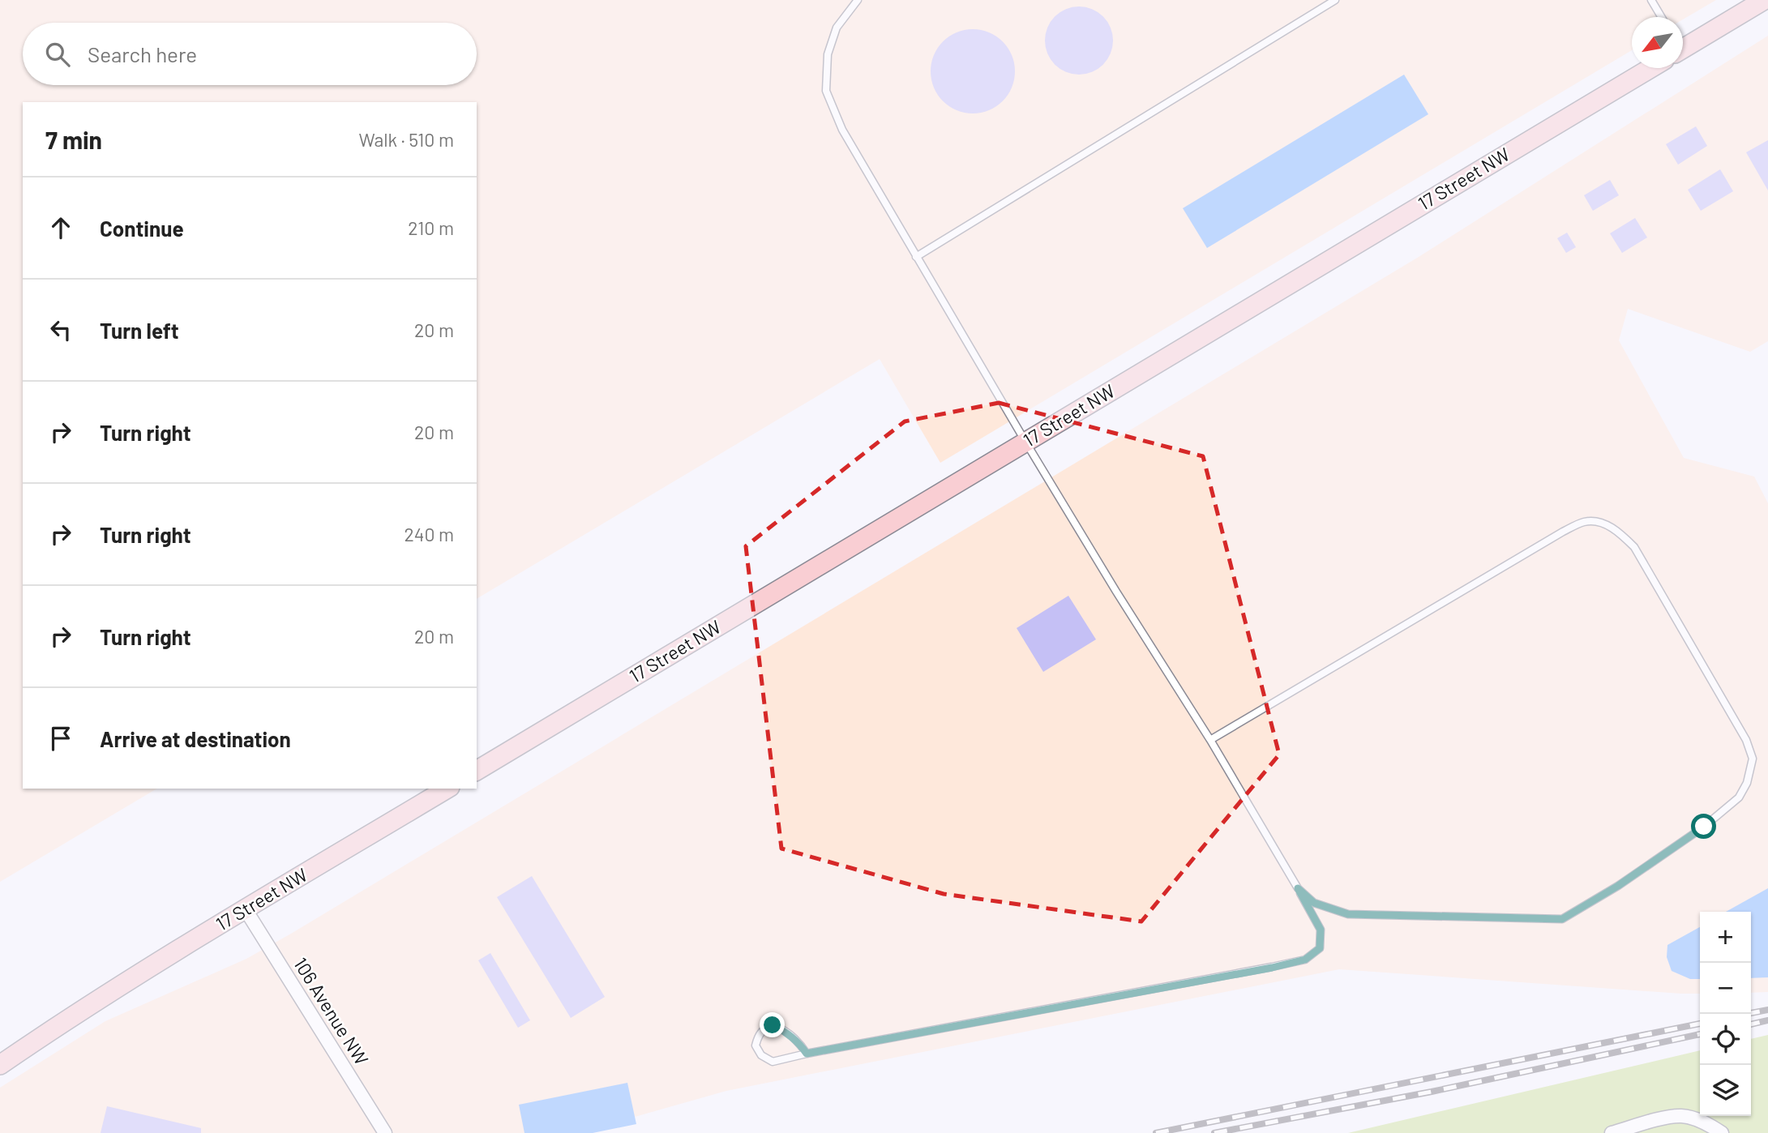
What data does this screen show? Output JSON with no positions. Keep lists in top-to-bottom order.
{
  "streets": {
    "main road": ["17 Street NW"],
    "street": ["106 Avenue NW"]
  },
  "crossings": [
    ["17 Street NW", "106 Avenue NW"]
  ],
  "north": "bottom left",
  "page": {
    "search": "Search here",
    "heading": ["7 min", "Walk · 510 m"],
    "list": [
      ["Continue", "210 m"],
      ["Turn left", "20 m"],
      ["Turn right", "20 m"],
      ["Turn right", "240 m"],
      ["Turn right", "20 m"],
      "Arrive at destination"
    ],
    "map_buttons": ["+", "−"]
  }
}
